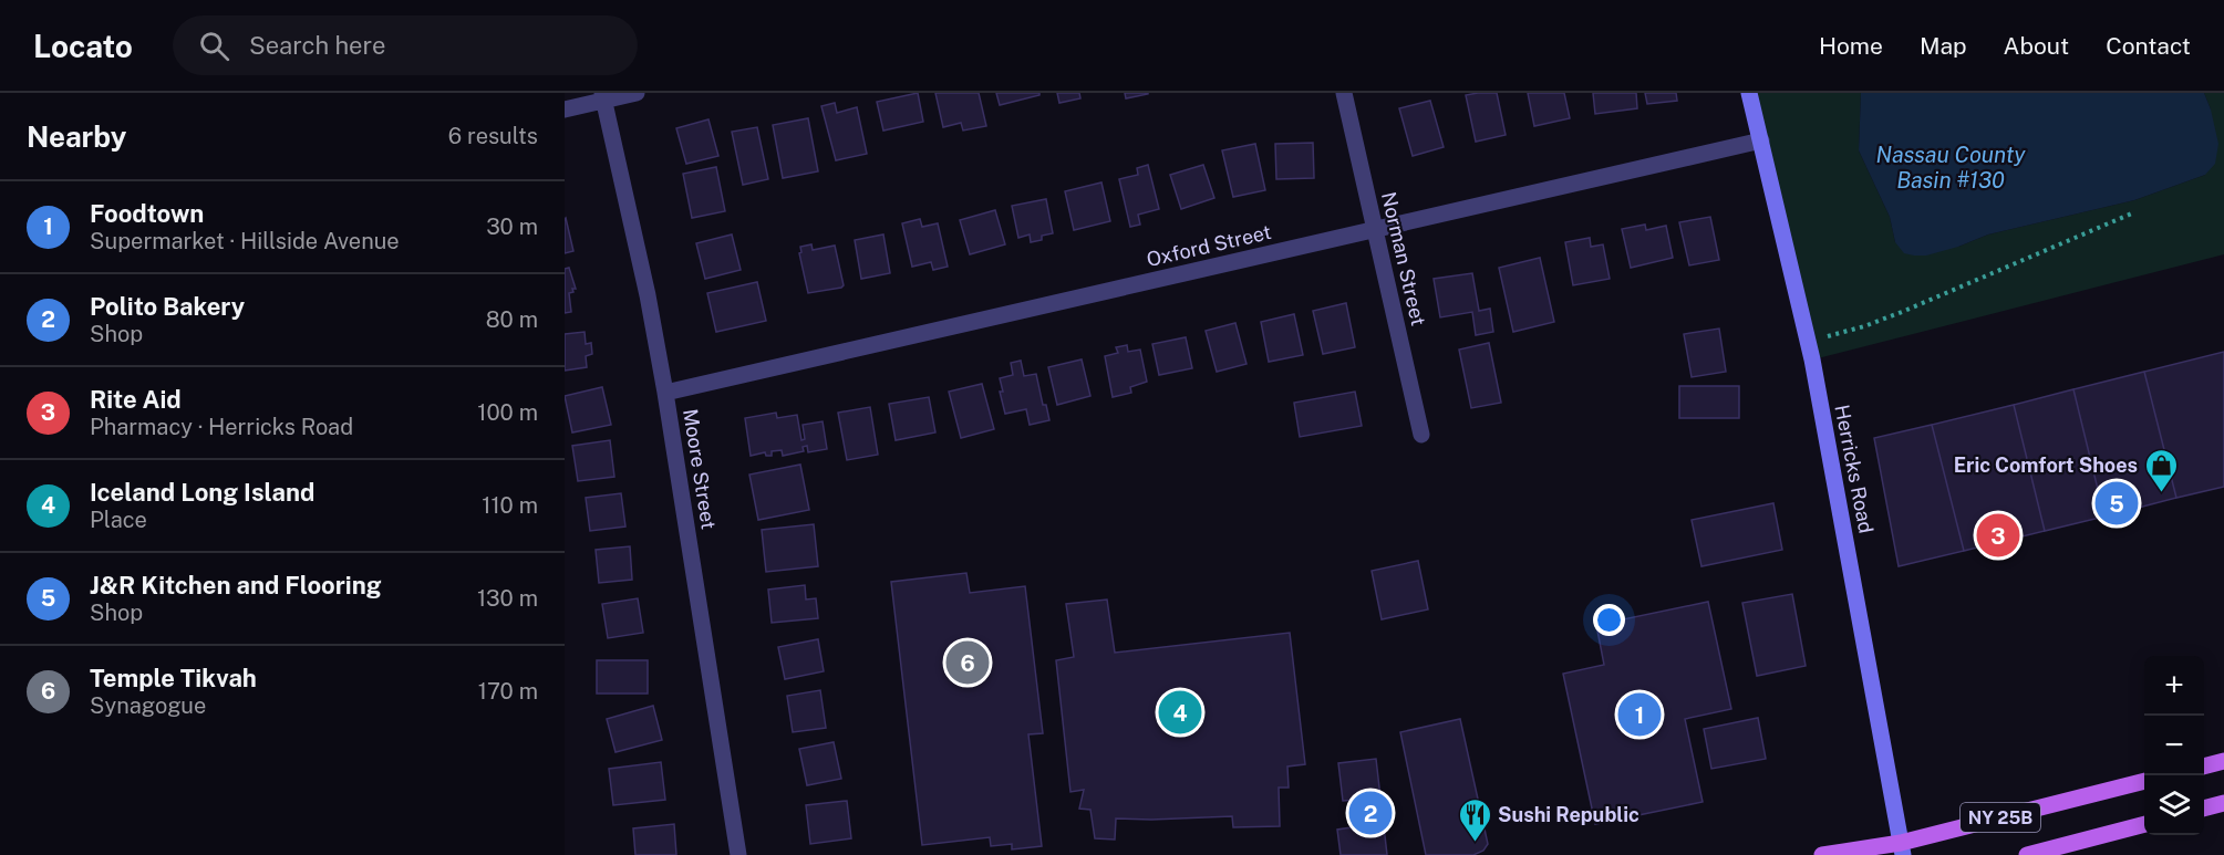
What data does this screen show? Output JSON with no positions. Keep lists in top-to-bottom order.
{
  "streets": {
    "main road": ["Herricks Road", "NY 25B"],
    "street": ["Oxford Street", "Norman Street", "Moore Street"]
  },
  "crossings": [
    ["Oxford Street", "Norman Street"],
    ["Oxford Street", "Moore Street"],
    ["Oxford Street", "Herricks Road"],
    ["Herricks Road", "NY 25B"]
  ],
  "water": ["Nassau County Basin #130"],
  "places": {
    "shop": ["Eric Comfort Shoes"],
    "restaurant": ["Sushi Republic"]
  },
  "page": {
    "header": "Locato",
    "search": "Search here",
    "nav": [
      "Home",
      "Map",
      "About",
      "Contact"
    ],
    "heading": ["Nearby", "6 results"],
    "list": [
      {
        "mark": "1",
        "name": "Foodtown",
        "note": "Supermarket · Hillside Avenue",
        "value": "30 m"
      },
      {
        "mark": "2",
        "name": "Polito Bakery",
        "note": "Shop",
        "value": "80 m"
      },
      {
        "mark": "3",
        "name": "Rite Aid",
        "note": "Pharmacy · Herricks Road",
        "value": "100 m"
      },
      {
        "mark": "4",
        "name": "Iceland Long Island",
        "note": "Place",
        "value": "110 m"
      },
      {
        "mark": "5",
        "name": "J&R Kitchen and Flooring",
        "note": "Shop",
        "value": "130 m"
      },
      {
        "mark": "6",
        "name": "Temple Tikvah",
        "note": "Synagogue",
        "value": "170 m"
      }
    ],
    "pins": [
      "5",
      "3",
      "6",
      "4",
      "1",
      "2"
    ],
    "map_buttons": ["+", "−"]
  }
}
